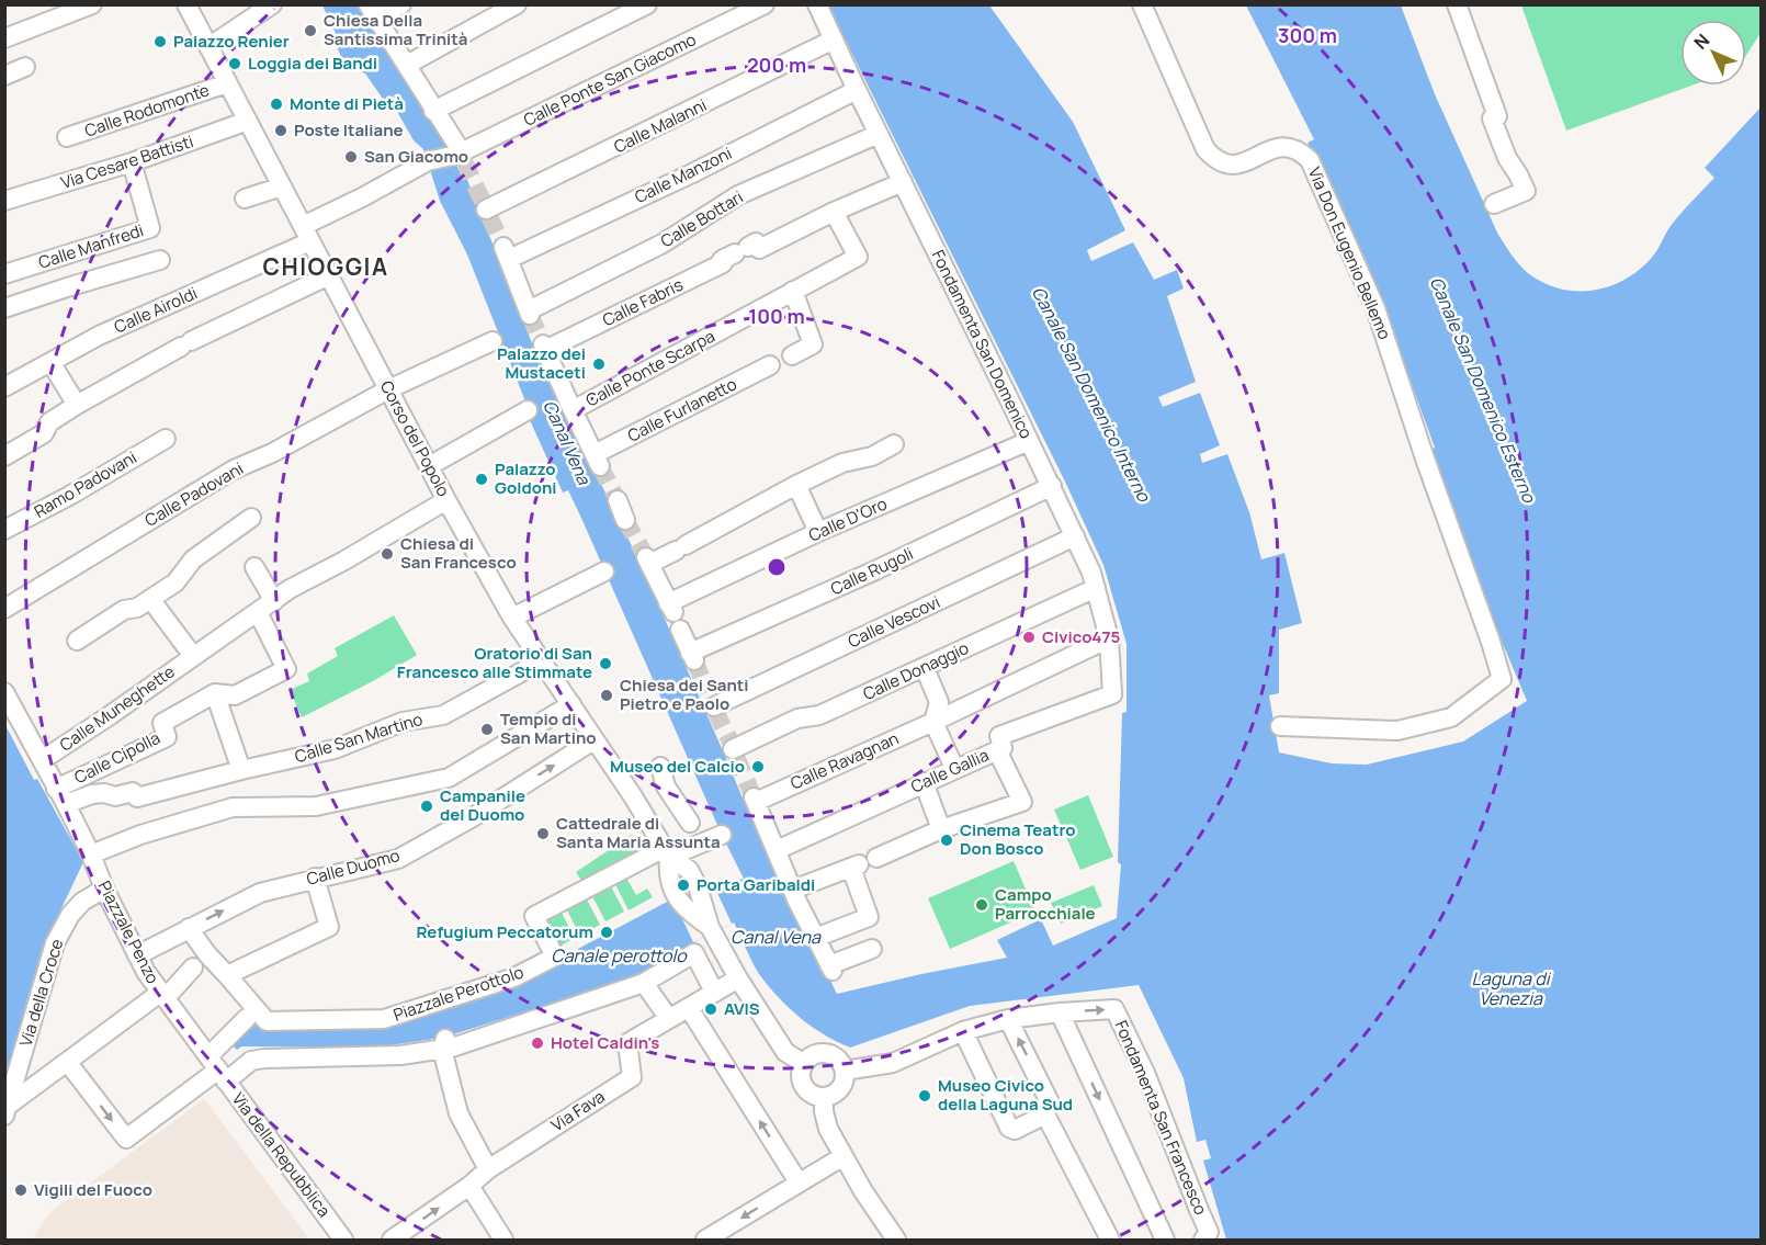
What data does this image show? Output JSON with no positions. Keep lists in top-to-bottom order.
{
  "streets": {
    "street": [
      "Calle Ponte San Giacomo",
      "Calle Rodomonte",
      "Calle Malanni",
      "Via Cesare Battisti",
      "Calle Manzoni",
      "Calle Bottari",
      "Calle Manfredi",
      "Via Don Eugenio Bellemo",
      "Calle Fabris",
      "Calle Airoldi",
      "Fondamenta San Domenico",
      "Calle Ponte Scarpa",
      "Calle Furlanetto",
      "Corso del Popolo",
      "Ramo Padovani",
      "Calle Padovani",
      "Calle D'Oro",
      "Calle Rugoli",
      "Calle Vescovi",
      "Calle Donaggio",
      "Calle Muneghette",
      "Calle San Martino",
      "Calle Cipolla",
      "Calle Ravagnan",
      "Calle Gallia",
      "Calle Duomo",
      "Piazzale Penzo",
      "Via della Croce",
      "Piazzale Perottolo",
      "Via Fava",
      "Fondamenta San Francesco",
      "Via della Repubblica"
    ]
  },
  "crossings": [
    ["Calle Ponte San Giacomo", "Calle Airoldi"],
    ["Calle Rodomonte", "Corso del Popolo"],
    ["Calle Malanni", "Fondamenta San Domenico"],
    ["Via Cesare Battisti", "Calle Manfredi"],
    ["Via Cesare Battisti", "Corso del Popolo"],
    ["Calle Manzoni", "Calle Bottari"],
    ["Calle Manzoni", "Fondamenta San Domenico"],
    ["Calle Bottari", "Fondamenta San Domenico"],
    ["Calle Fabris", "Fondamenta San Domenico"],
    ["Calle Fabris", "Calle Ponte Scarpa"],
    ["Calle Fabris", "Calle Furlanetto"],
    ["Calle Airoldi", "Corso del Popolo"],
    ["Fondamenta San Domenico", "Calle D'Oro"],
    ["Fondamenta San Domenico", "Calle Rugoli"],
    ["Fondamenta San Domenico", "Calle Vescovi"],
    ["Fondamenta San Domenico", "Calle Donaggio"],
    ["Fondamenta San Domenico", "Calle Ravagnan"],
    ["Fondamenta San Domenico", "Calle Gallia"],
    ["Calle Ponte Scarpa", "Calle Furlanetto"],
    ["Corso del Popolo", "Calle Padovani"],
    ["Corso del Popolo", "Calle Muneghette"],
    ["Corso del Popolo", "Calle San Martino"],
    ["Corso del Popolo", "Calle Duomo"],
    ["Corso del Popolo", "Piazzale Perottolo"],
    ["Corso del Popolo", "Via Fava"],
    ["Corso del Popolo", "Fondamenta San Francesco"],
    ["Calle D'Oro", "Calle Rugoli"],
    ["Calle Muneghette", "Calle Cipolla"],
    ["Calle Muneghette", "Piazzale Penzo"],
    ["Calle San Martino", "Calle Cipolla"],
    ["Calle San Martino", "Piazzale Penzo"],
    ["Calle Cipolla", "Piazzale Penzo"],
    ["Calle Ravagnan", "Calle Gallia"],
    ["Calle Duomo", "Piazzale Penzo"],
    ["Piazzale Penzo", "Via della Croce"],
    ["Piazzale Penzo", "Via della Repubblica"]
  ],
  "districts": ["CHIOGGIA"],
  "water": [
    "Canale San Domenico Esterno",
    "Canale San Domenico Interno",
    "Canal Vena",
    "Canale perottolo",
    "Laguna di Venezia"
  ],
  "places": [
    "Chiesa Della Santissima Trinità",
    "Palazzo Renier",
    "Loggia dei Bandi",
    "Monte di Pietà",
    "Poste Italiane",
    "San Giacomo",
    "Palazzo dei Mustaceti",
    "Palazzo Goldoni",
    "Chiesa di San Francesco",
    "Civico475",
    "Oratorio di San Francesco alle Stimmate",
    "Chiesa dei Santi Pietro e Paolo",
    "Tempio di San Martino",
    "Museo del Calcio",
    "Campanile del Duomo",
    "Cattedrale di Santa Maria Assunta",
    "Cinema Teatro Don Bosco",
    "Porta Garibaldi",
    "Campo Parrocchiale",
    "Refugium Peccatorum",
    "AVIS",
    "Hotel Caldin's",
    "Museo Civico della Laguna Sud",
    "Vigili del Fuoco"
  ],
  "north": "top left",
  "rings": ["300 m", "200 m", "100 m"]
}
